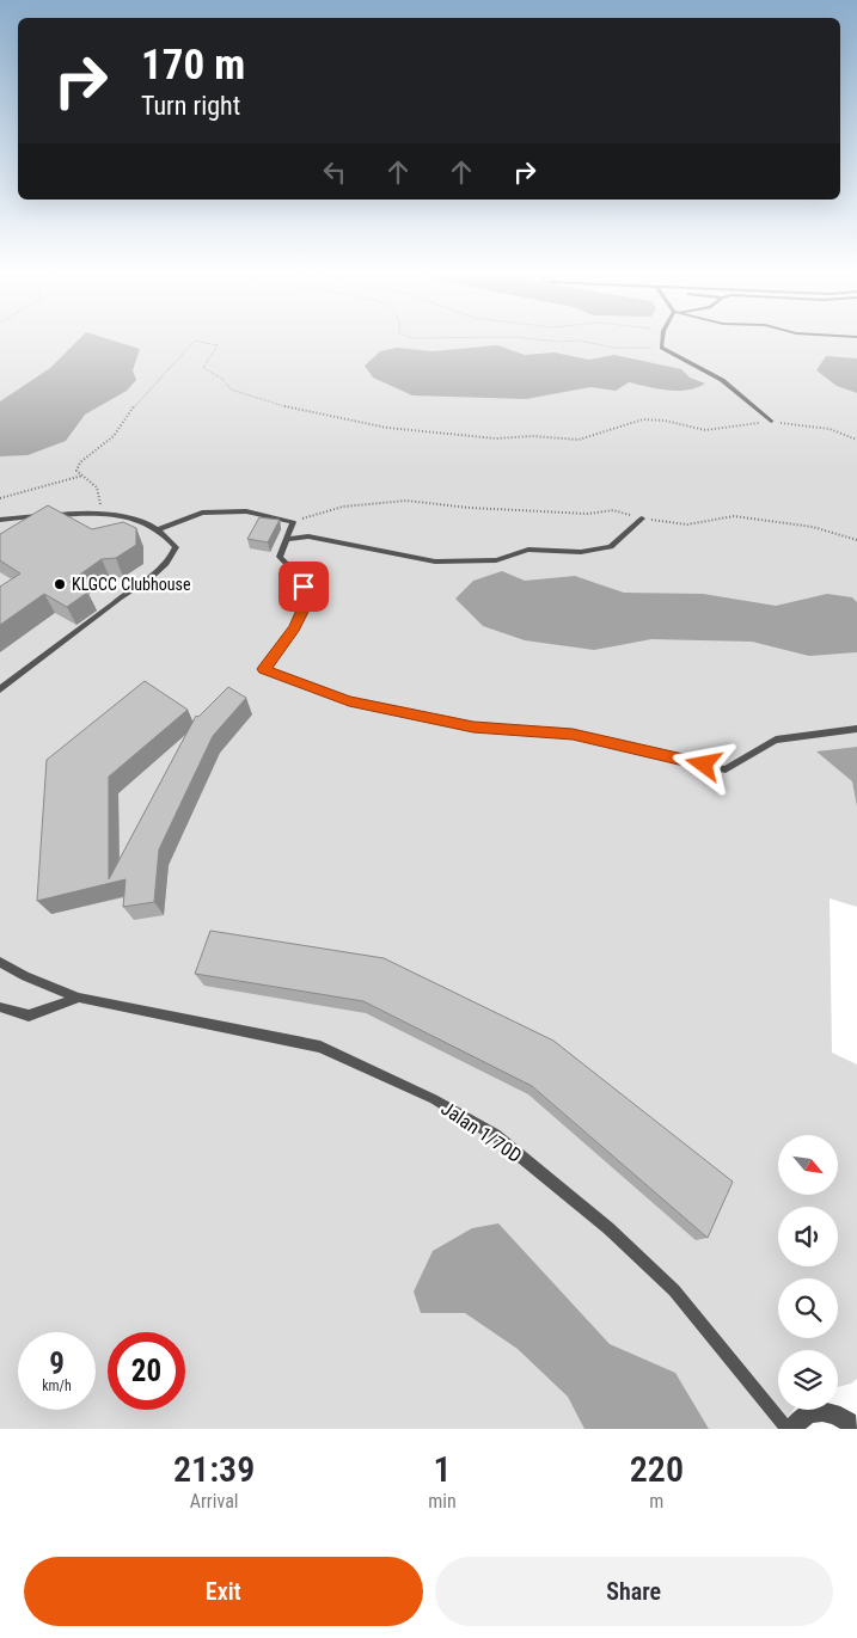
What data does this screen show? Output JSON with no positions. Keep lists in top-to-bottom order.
{
  "streets": {
    "lane": ["Jalan 1/70D"]
  },
  "places": ["KLGCC Clubhouse"],
  "north": "bottom right",
  "page": {
    "turn": ["170 m", "Turn right"],
    "speed": "9 km/h",
    "limit": "20",
    "eta": [
      "21:39",
      "Arrival",
      "1",
      "min",
      "220",
      "m"
    ],
    "buttons": ["Exit", "Share"]
  }
}
